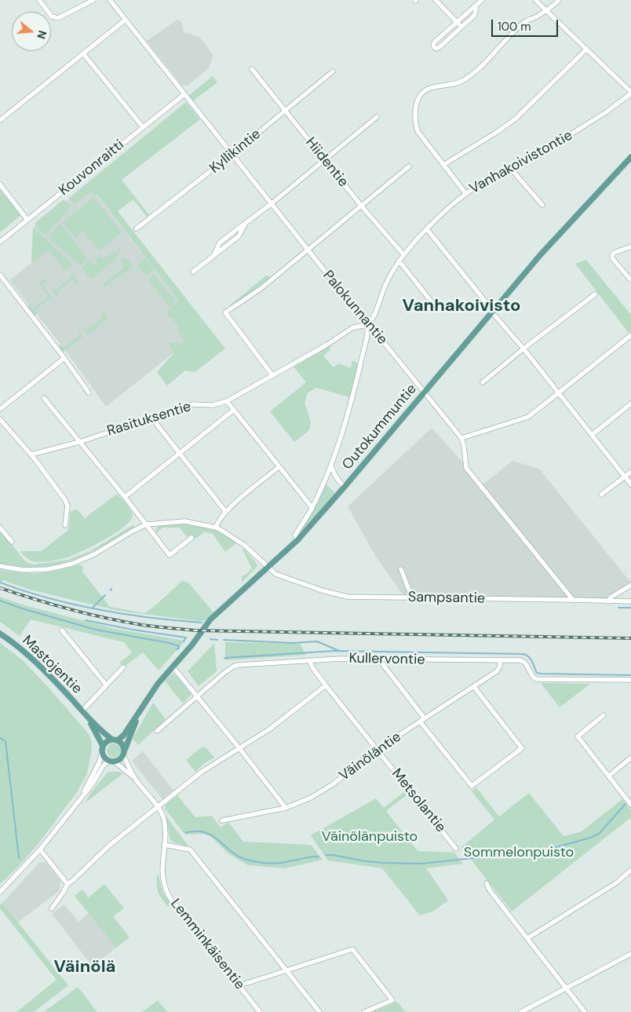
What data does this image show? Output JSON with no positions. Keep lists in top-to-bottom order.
{
  "streets": {
    "main road": ["Outokummuntie", "Mastojentie"],
    "street": [
      "Kyllikintie",
      "Hiidentie",
      "Vanhakoivistontie",
      "Kouvonraitti",
      "Palokunnantie",
      "Rasituksentie",
      "Sampsantie",
      "Kullervontie",
      "Väinöläntie",
      "Metsolantie",
      "Lemminkäisentie"
    ]
  },
  "crossings": [
    ["Kyllikintie", "Hiidentie"],
    ["Kyllikintie", "Palokunnantie"],
    ["Hiidentie", "Vanhakoivistontie"],
    ["Vanhakoivistontie", "Palokunnantie"],
    ["Vanhakoivistontie", "Rasituksentie"],
    ["Vanhakoivistontie", "Outokummuntie"],
    ["Kouvonraitti", "Palokunnantie"],
    ["Palokunnantie", "Rasituksentie"],
    ["Palokunnantie", "Outokummuntie"],
    ["Palokunnantie", "Sampsantie"],
    ["Outokummuntie", "Sampsantie"],
    ["Outokummuntie", "Mastojentie"],
    ["Kullervontie", "Väinöläntie"],
    ["Kullervontie", "Metsolantie"],
    ["Väinöläntie", "Metsolantie"]
  ],
  "districts": ["Vanhakoivisto", "Väinölä"],
  "parks": ["Väinölänpuisto", "Sommelonpuisto"],
  "scale_bar": "100 m",
  "north": "right"
}
